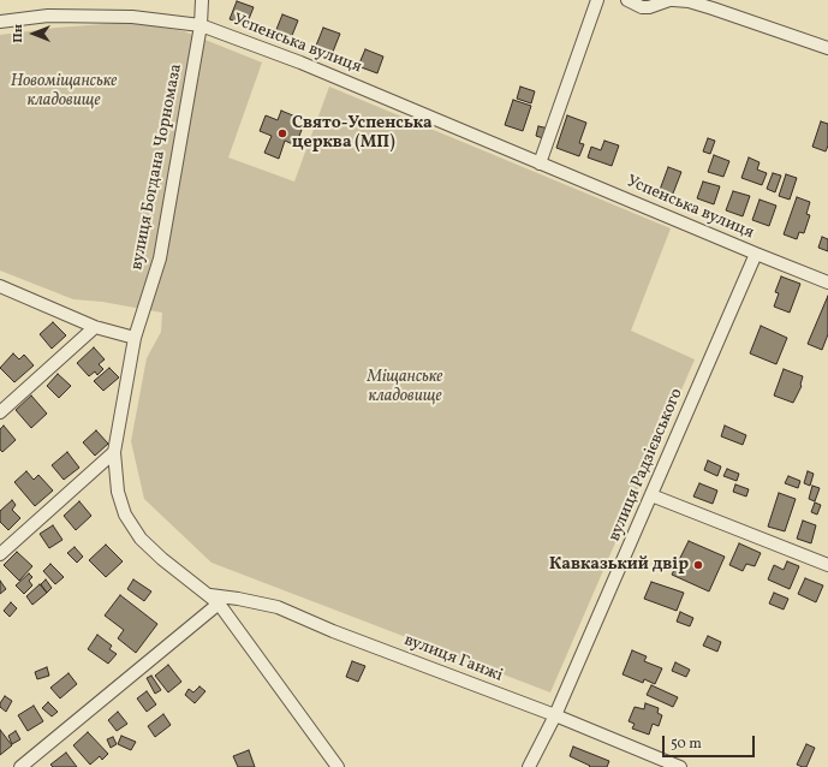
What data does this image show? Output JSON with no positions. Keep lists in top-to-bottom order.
{
  "streets": {
    "street": [
      "Успенська вулиця",
      "вулиця Богдана Чорномаза",
      "вулиця Радзієвського",
      "вулиця Ганжі"
    ]
  },
  "crossings": [
    ["Успенська вулиця", "вулиця Богдана Чорномаза"],
    ["Успенська вулиця", "вулиця Радзієвського"],
    ["вулиця Богдана Чорномаза", "вулиця Ганжі"],
    ["вулиця Радзієвського", "вулиця Ганжі"]
  ],
  "parks": ["Новоміщанське кладовище", "Міщанське кладовище"],
  "places": ["Свято-Успенська церква (МП)", "Кавказький двір"],
  "scale_bar": "50 m",
  "north": "left"
}
